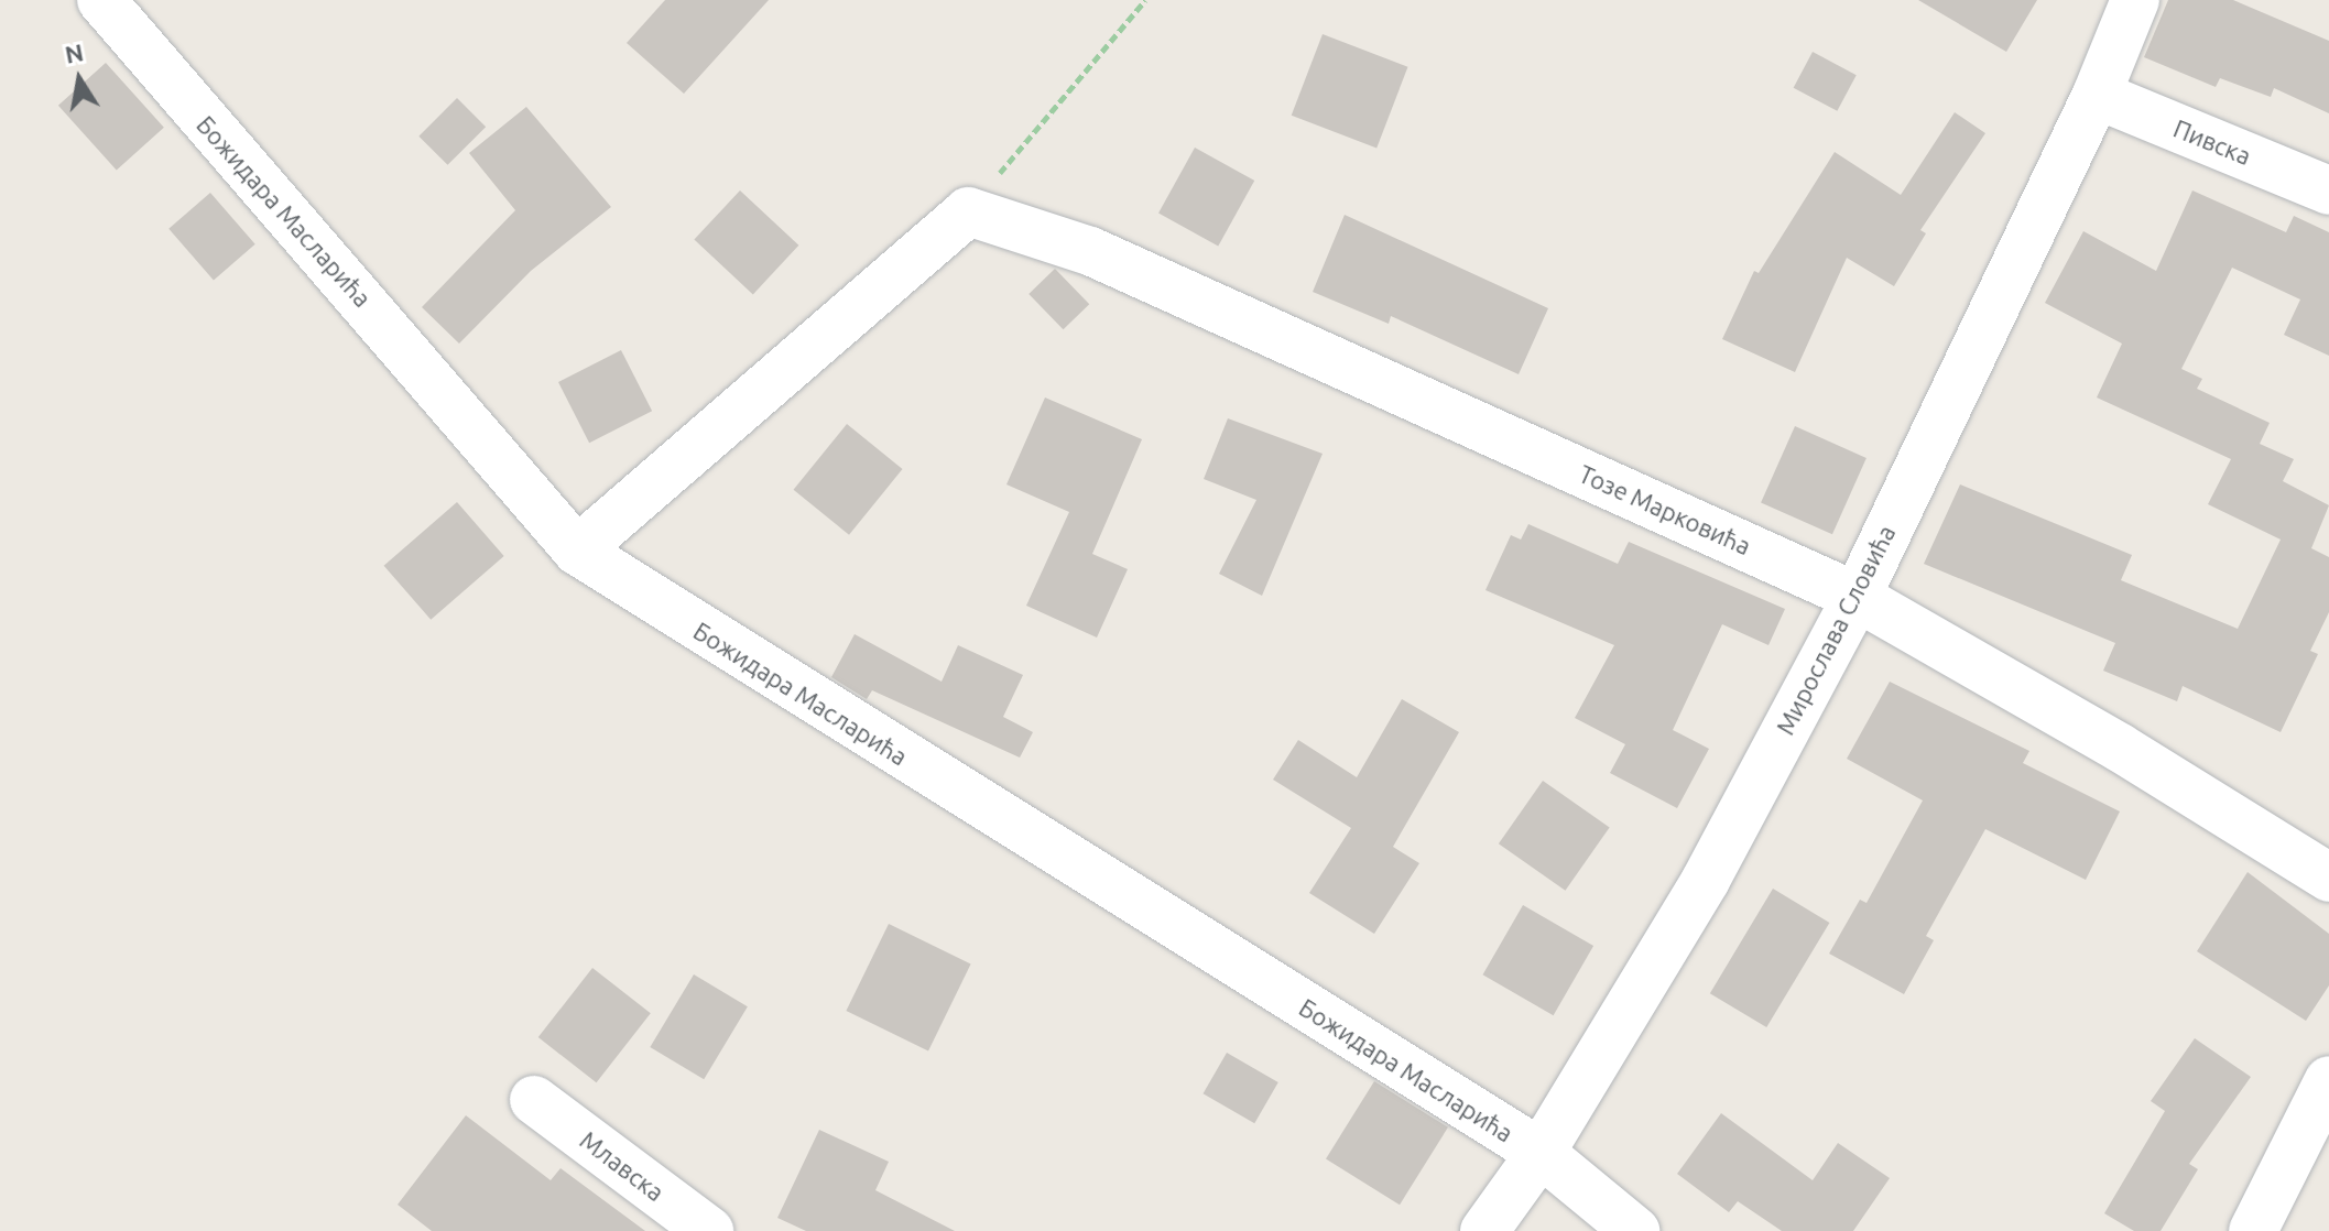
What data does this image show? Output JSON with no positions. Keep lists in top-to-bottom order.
{
  "streets": {
    "street": [
      "Пивска",
      "Божидара Масларића",
      "Тозе Марковића",
      "Мирослава Словића",
      "Млавска"
    ]
  },
  "crossings": [
    ["Пивска", "Мирослава Словића"],
    ["Божидара Масларића", "Мирослава Словића"],
    ["Тозе Марковића", "Мирослава Словића"]
  ],
  "north": "top"
}
